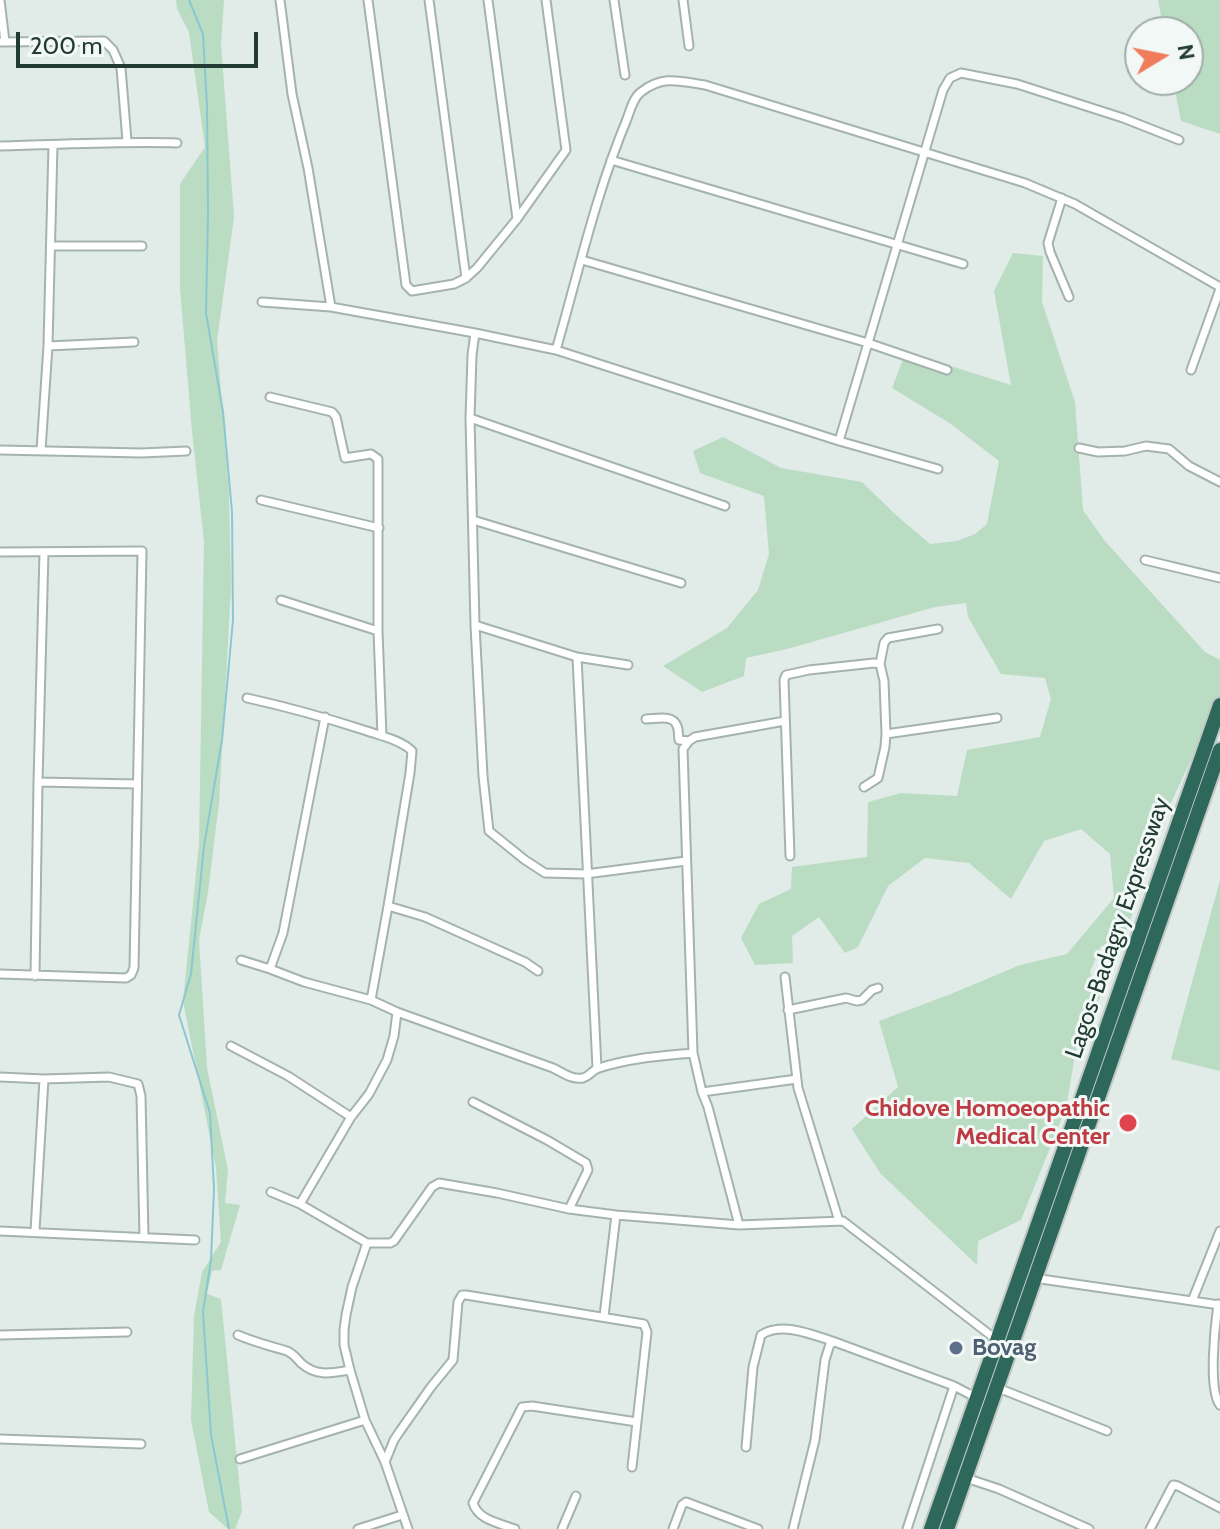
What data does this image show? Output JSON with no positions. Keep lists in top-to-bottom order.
{
  "streets": {
    "highway": ["Lagos-Badagry Expressway"]
  },
  "places": ["Chidove Homoeopathic Medical Center", "Bovag"],
  "scale_bar": "200 m",
  "north": "right"
}
